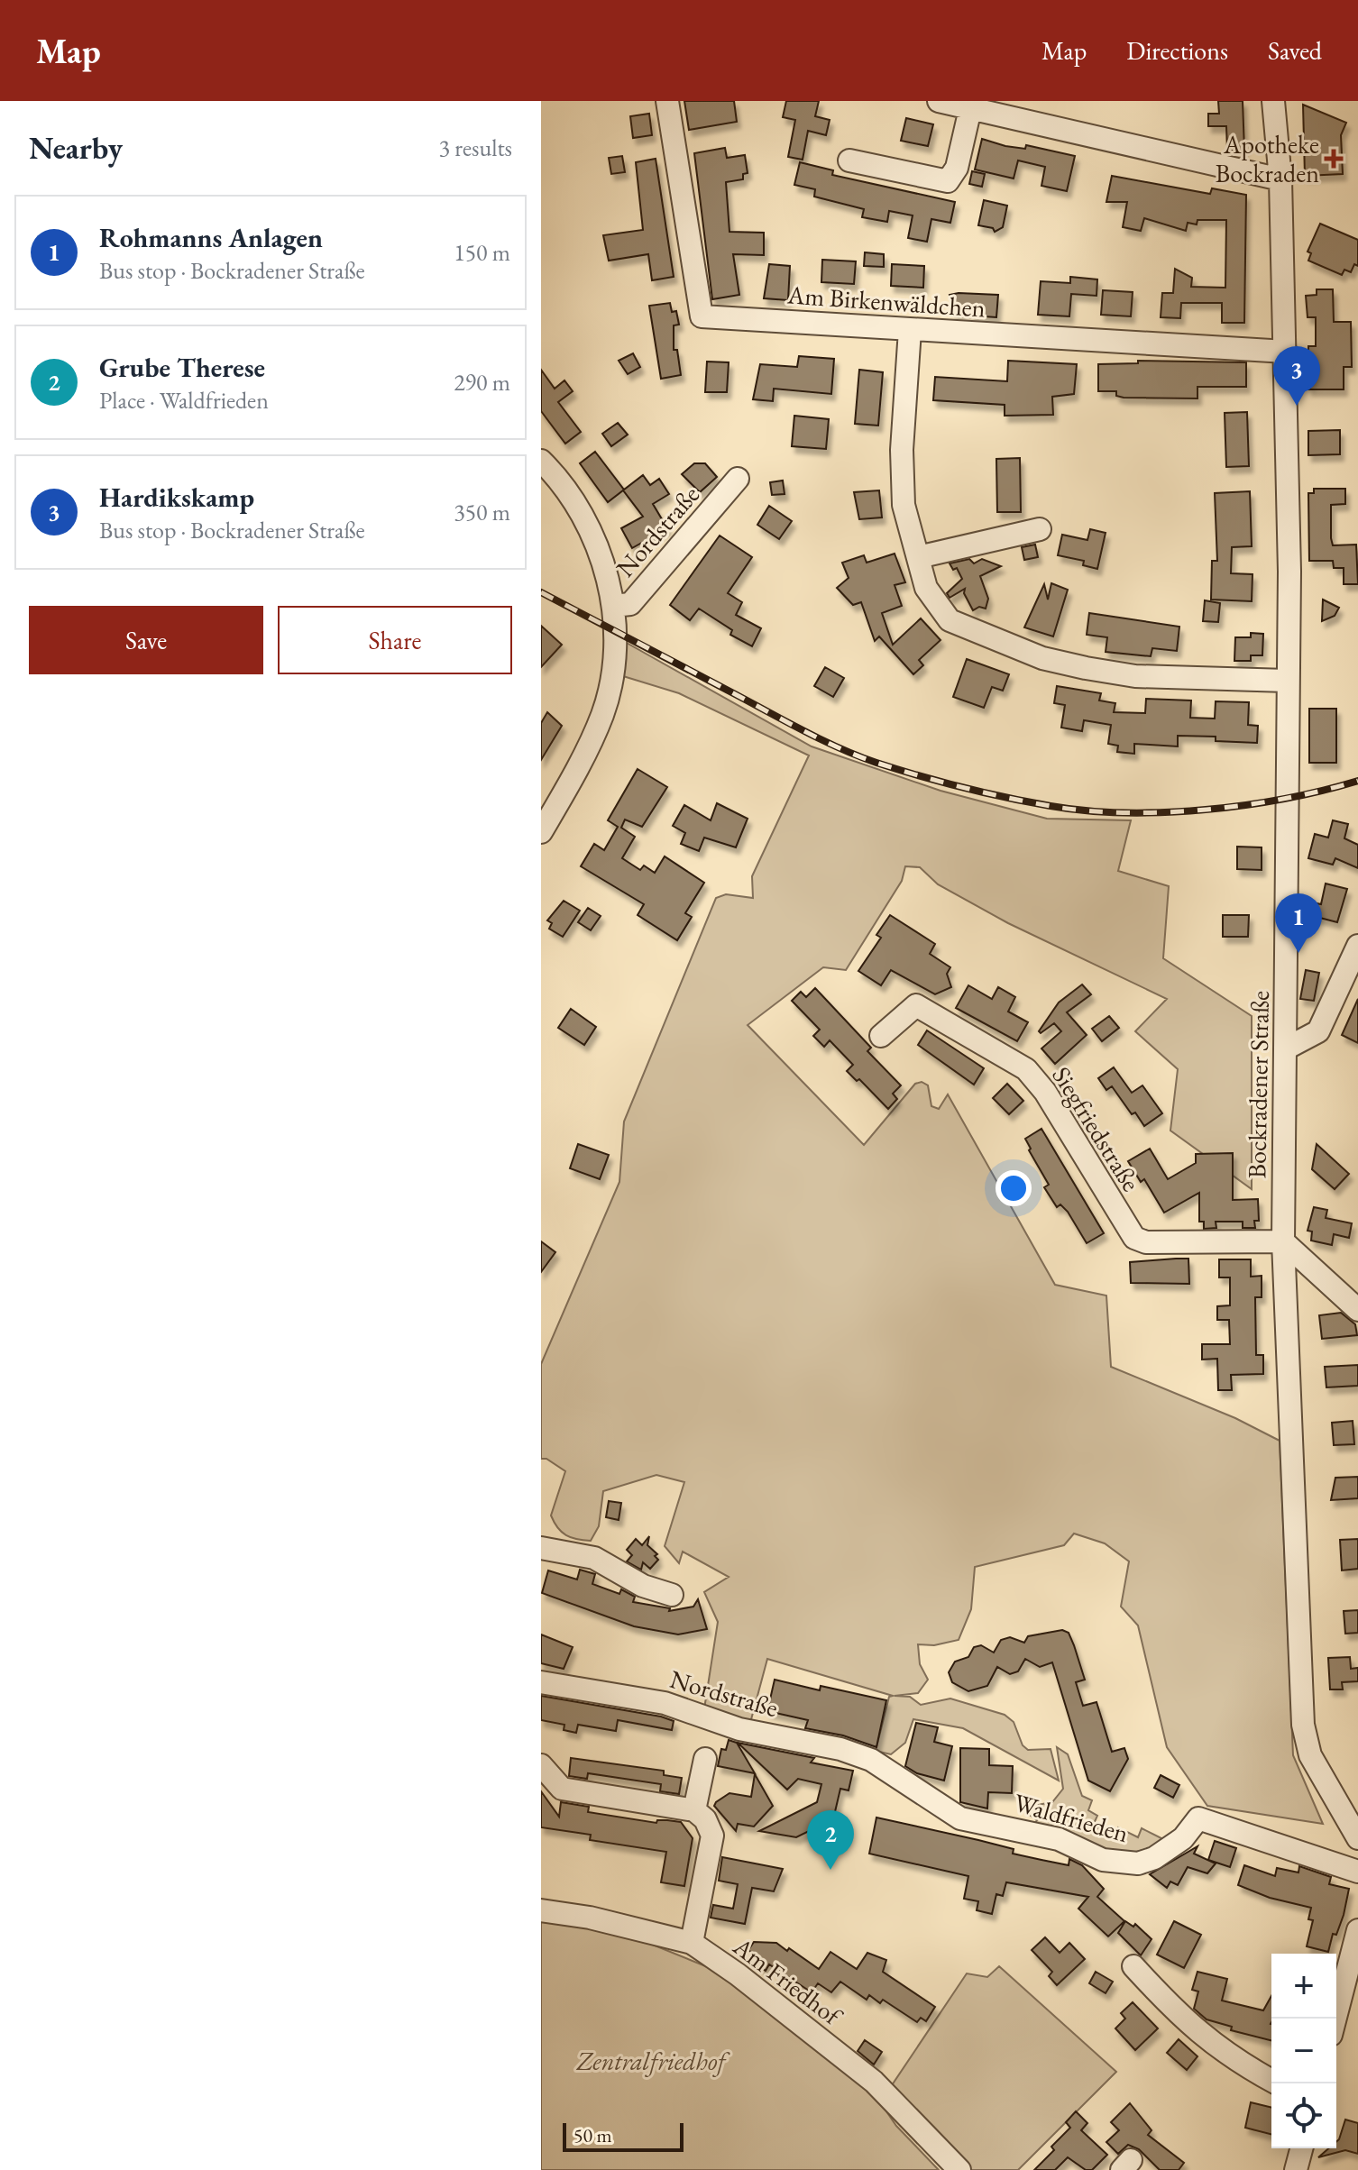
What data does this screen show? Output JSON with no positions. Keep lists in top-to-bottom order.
{
  "streets": {
    "street": [
      "Am Birkenwäldchen",
      "Nordstraße",
      "Bockradener Straße",
      "Siegfriedstraße",
      "Waldfrieden",
      "Am Friedhof"
    ]
  },
  "crossings": [
    ["Am Birkenwäldchen", "Bockradener Straße"],
    ["Nordstraße", "Waldfrieden"],
    ["Bockradener Straße", "Siegfriedstraße"]
  ],
  "parks": ["Zentralfriedhof"],
  "places": {
    "health": ["Apotheke Bockraden"]
  },
  "scale_bar": "50 m",
  "page": {
    "header": "Map",
    "nav": ["Map", "Directions", "Saved"],
    "heading": ["Nearby", "3 results"],
    "list": [
      {
        "mark": "1",
        "name": "Rohmanns Anlagen",
        "note": "Bus stop · Bockradener Straße",
        "value": "150 m"
      },
      {
        "mark": "2",
        "name": "Grube Therese",
        "note": "Place · Waldfrieden",
        "value": "290 m"
      },
      {
        "mark": "3",
        "name": "Hardikskamp",
        "note": "Bus stop · Bockradener Straße",
        "value": "350 m"
      }
    ],
    "pins": ["3", "1", "2"],
    "buttons": ["Save", "Share"],
    "map_buttons": ["+", "−"],
    "scale": "50 m"
  }
}
